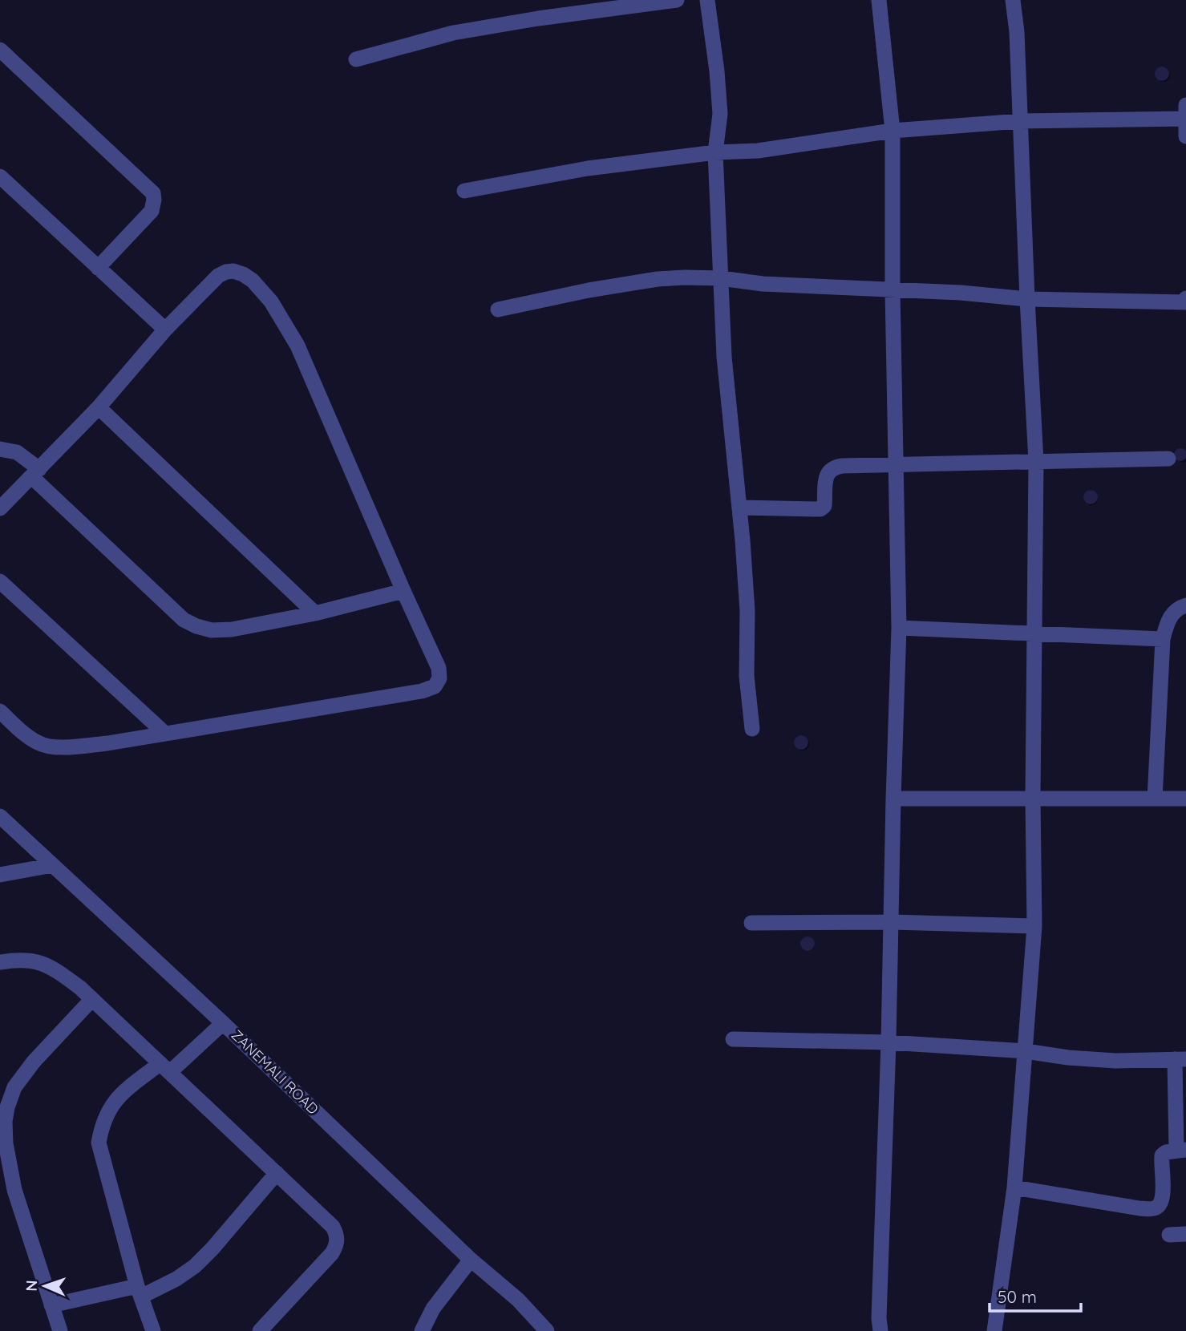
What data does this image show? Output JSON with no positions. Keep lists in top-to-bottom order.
{
  "streets": {
    "street": ["ZANEMALI ROAD"]
  },
  "scale_bar": "50 m",
  "north": "left"
}
